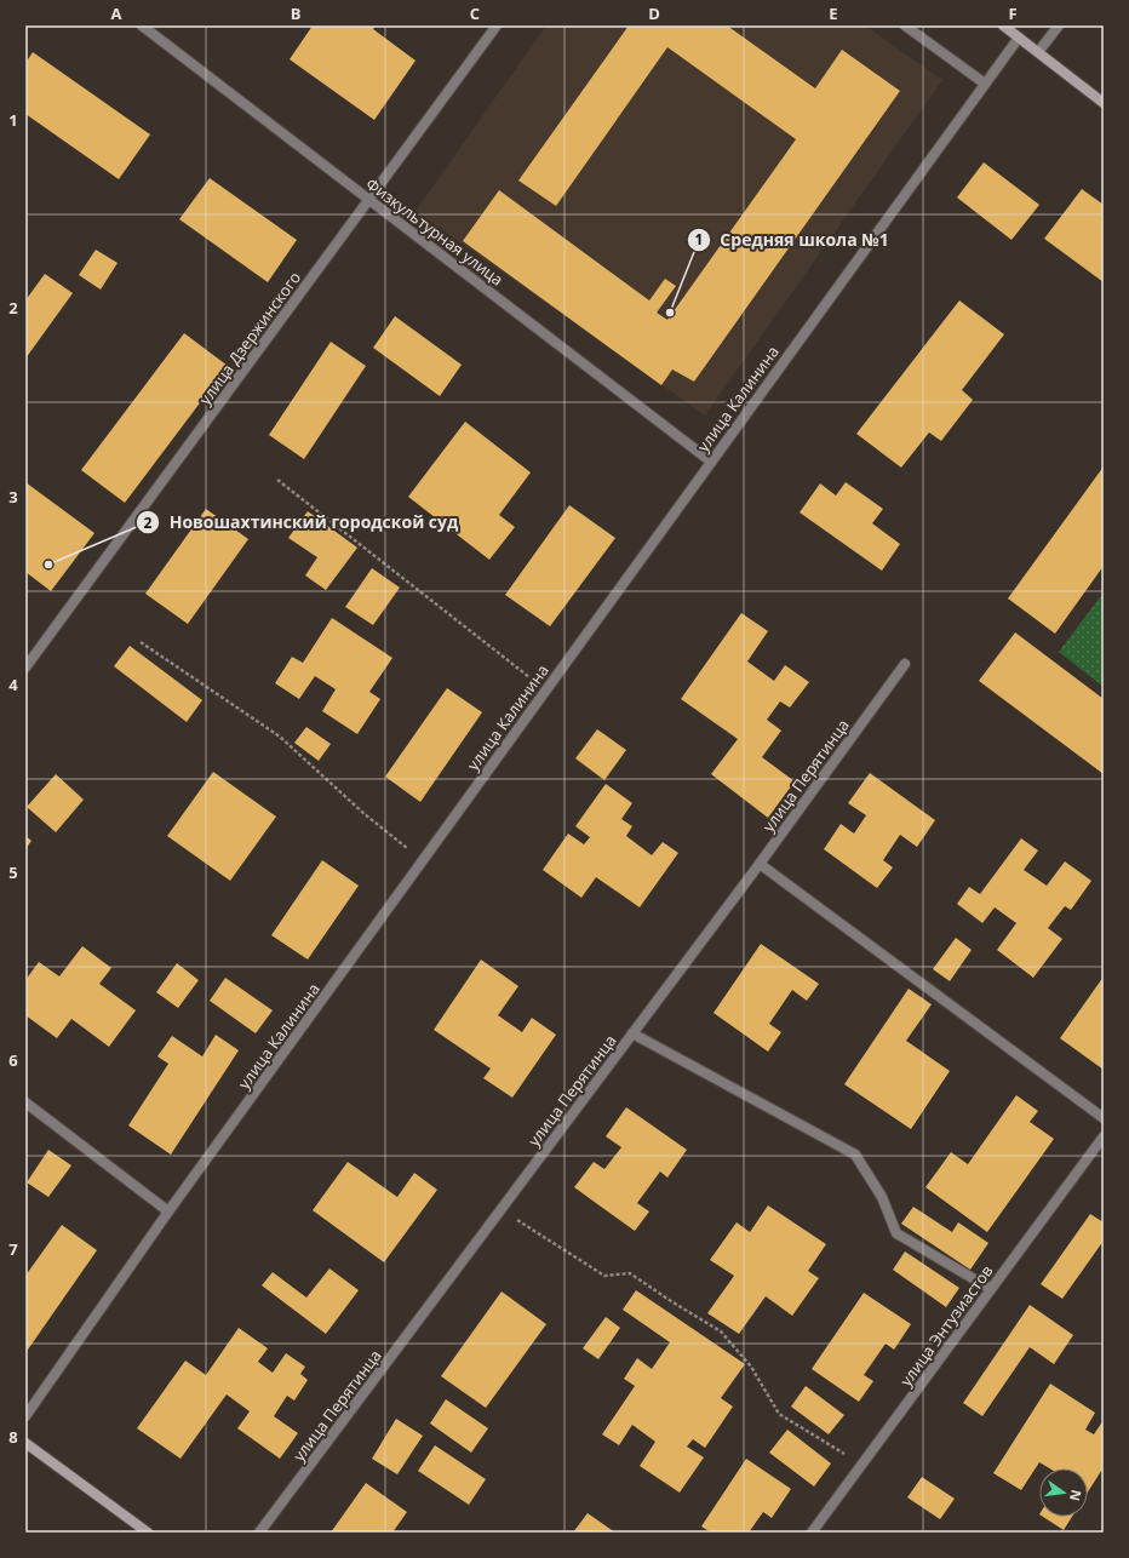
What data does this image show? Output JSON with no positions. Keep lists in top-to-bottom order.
{
  "streets": {
    "street": [
      "Физкультурная улица",
      "улица Дзержинского",
      "улица Калинина",
      "улица Перятинца",
      "улица Энтузиастов"
    ]
  },
  "crossings": [
    ["Физкультурная улица", "улица Дзержинского"],
    ["Физкультурная улица", "улица Калинина"]
  ],
  "places": ["Средняя школа №1", "Новошахтинский городской суд"],
  "north": "right",
  "grid": {
    "columns": [
      "A",
      "B",
      "C",
      "D",
      "E",
      "F"
    ],
    "rows": [
      "1",
      "2",
      "3",
      "4",
      "5",
      "6",
      "7",
      "8"
    ]
  }
}
